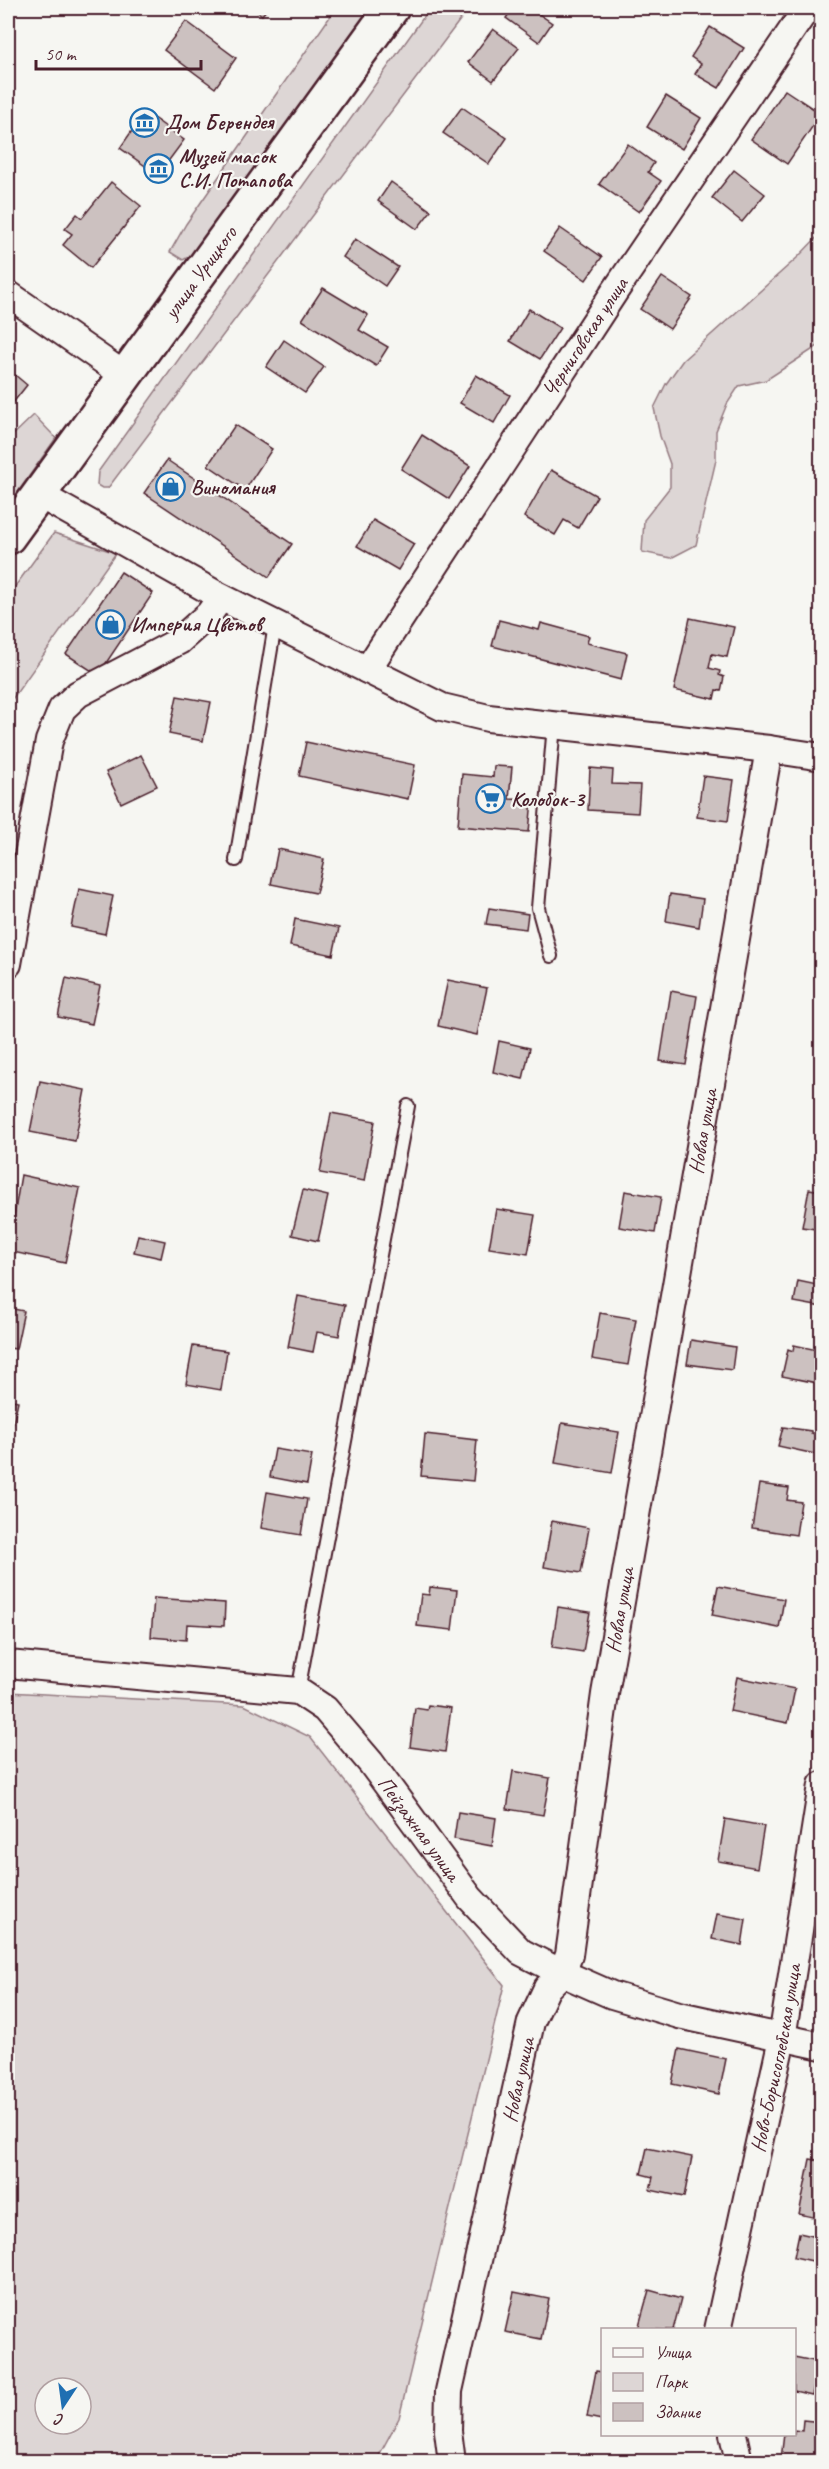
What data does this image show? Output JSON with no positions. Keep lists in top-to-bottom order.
{
  "streets": {
    "main road": ["улица Урицкого"],
    "street": [
      "Черниговская улица",
      "Новая улица",
      "Пейзажная улица",
      "Ново-Борисоглебская улица"
    ]
  },
  "crossings": [
    ["Новая улица", "Пейзажная улица"],
    ["Пейзажная улица", "Ново-Борисоглебская улица"]
  ],
  "places": {
    "museum": ["Дом Берендея", "Музей масок С.И. Потапова"],
    "shop": ["Виномания", "Империя Цветов"],
    "supermarket": ["Колобок-3"]
  },
  "legend": ["Улица", "Парк", "Здание"],
  "scale_bar": "50 m",
  "north": "bottom"
}
